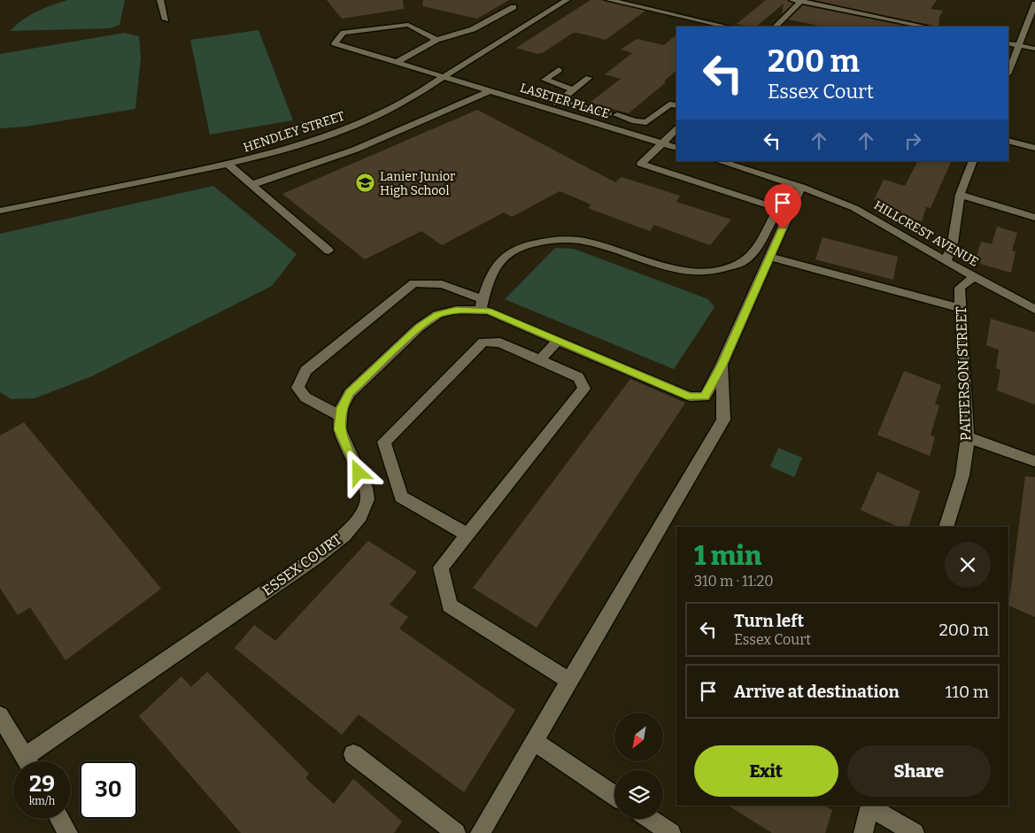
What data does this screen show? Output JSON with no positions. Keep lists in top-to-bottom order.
{
  "streets": {
    "street": [
      "LASETER PLACE",
      "HENDLEY STREET",
      "HILLCREST AVENUE",
      "PATTERSON STREET",
      "ESSEX COURT"
    ]
  },
  "crossings": [
    ["LASETER PLACE", "HENDLEY STREET"],
    ["HILLCREST AVENUE", "PATTERSON STREET"],
    ["HILLCREST AVENUE", "ESSEX COURT"]
  ],
  "places": {
    "school or university": ["Lanier Junior High School"]
  },
  "north": "bottom left",
  "page": {
    "turn": ["200 m", "Essex Court"],
    "heading": ["1 min", "310 m · 11:20"],
    "list": [
      {
        "name": "Turn left",
        "note": "Essex Court",
        "value": "200 m"
      },
      {
        "name": "Arrive at destination",
        "value": "110 m"
      }
    ],
    "buttons": ["Exit", "Share"],
    "speed": "29 km/h",
    "limit": "30"
  }
}
